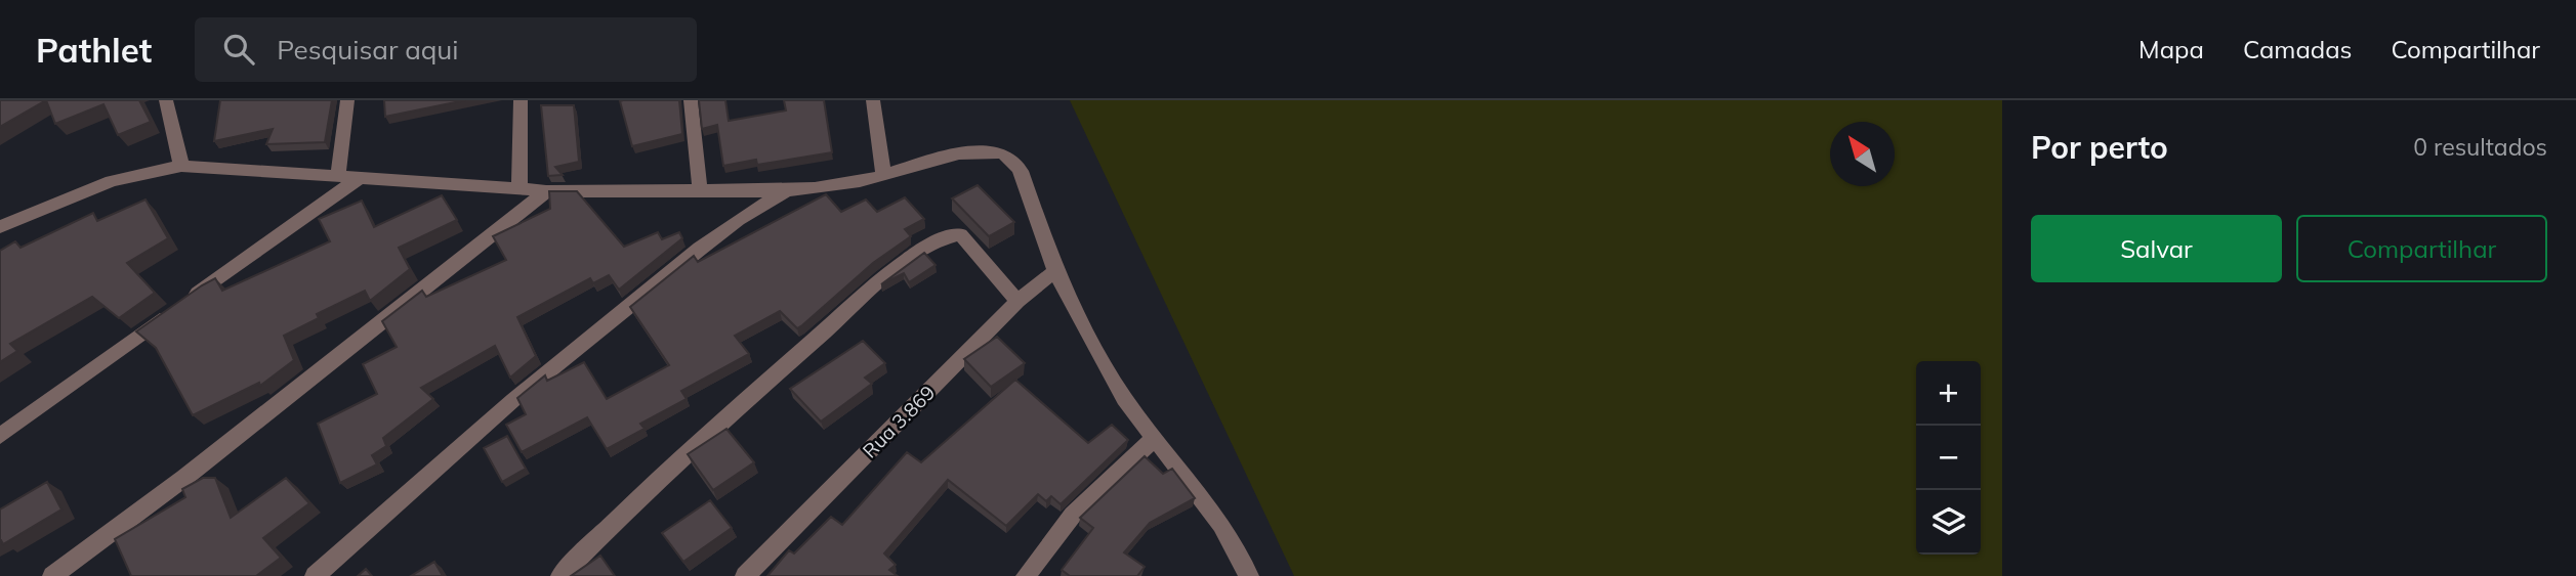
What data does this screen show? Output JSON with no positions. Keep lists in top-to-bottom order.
{
  "streets": {
    "street": ["Rua 3.869"]
  },
  "north": "top left",
  "page": {
    "header": "Pathlet",
    "search": "Pesquisar aqui",
    "nav": ["Mapa", "Camadas", "Compartilhar"],
    "heading": ["Por perto", "0 resultados"],
    "buttons": ["Salvar", "Compartilhar"],
    "map_buttons": ["+", "−"]
  }
}
